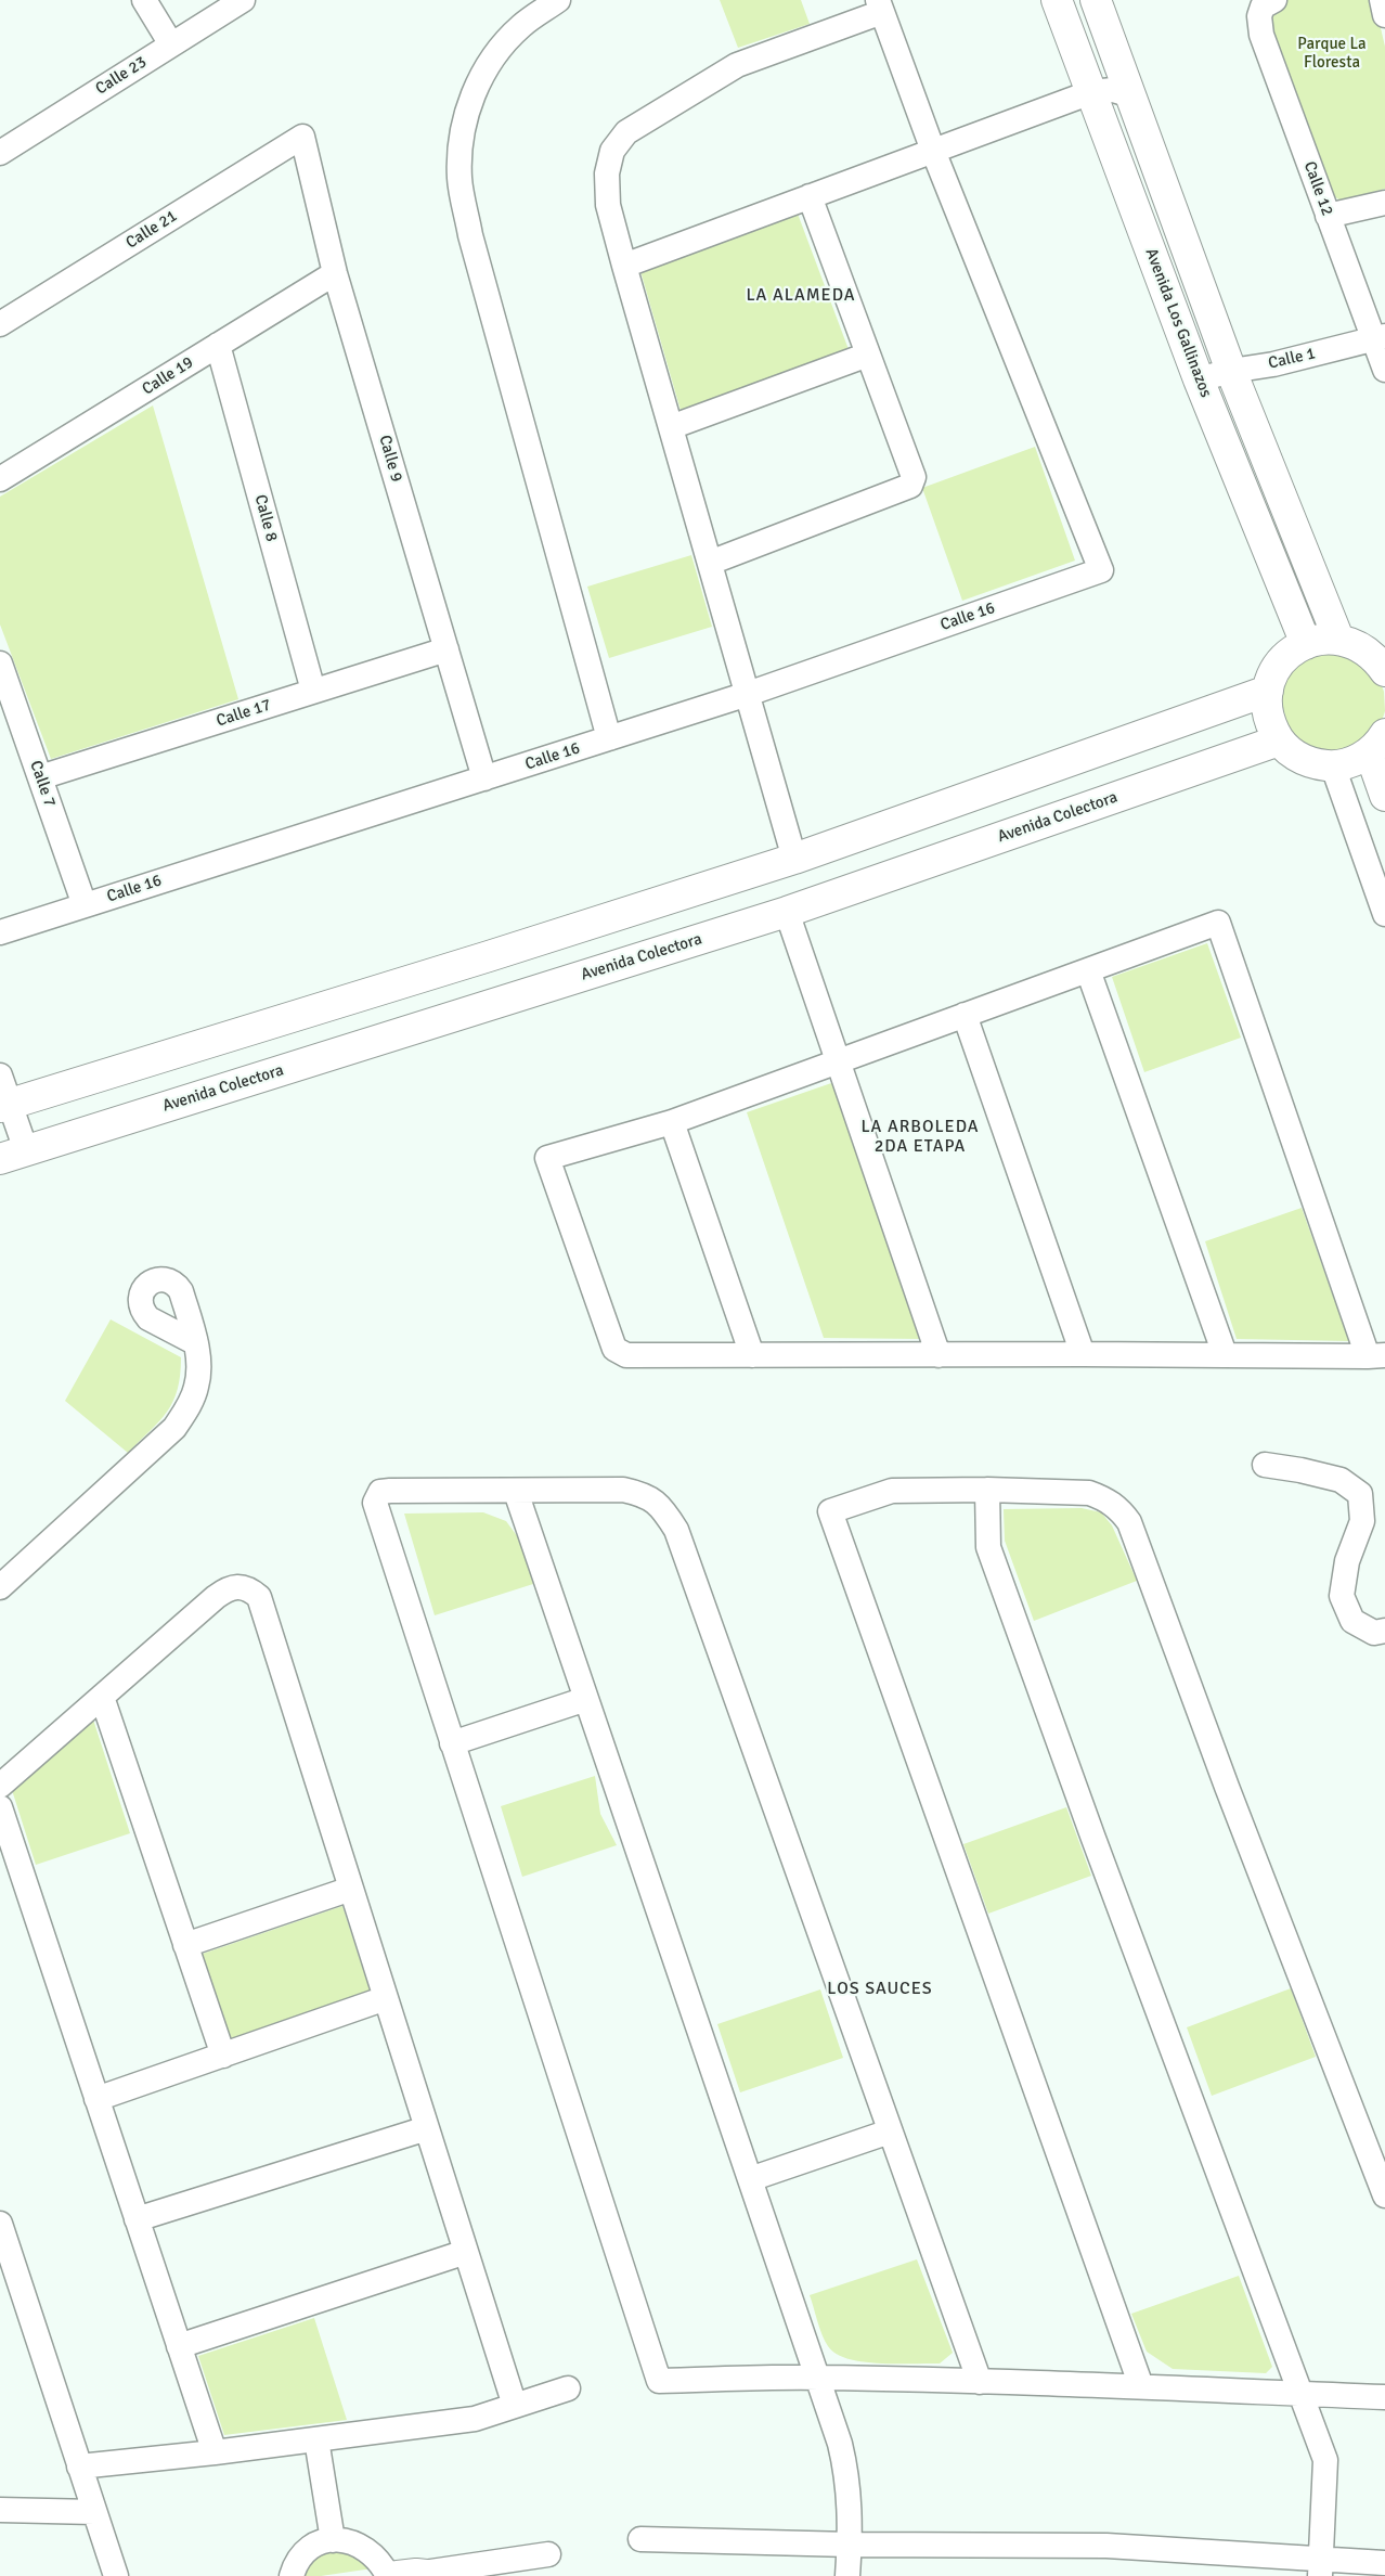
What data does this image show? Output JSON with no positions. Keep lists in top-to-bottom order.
{
  "streets": {
    "street": [
      "Calle 23",
      "Calle 12",
      "Calle 21",
      "Avenida Los Gallinazos",
      "Calle 1",
      "Calle 19",
      "Calle 9",
      "Calle 8",
      "Calle 16",
      "Calle 17",
      "Calle 7",
      "Avenida Colectora"
    ]
  },
  "crossings": [
    ["Calle 12", "Calle 1"],
    ["Calle 21", "Calle 9"],
    ["Avenida Los Gallinazos", "Calle 1"],
    ["Calle 19", "Calle 9"],
    ["Calle 19", "Calle 8"],
    ["Calle 9", "Calle 16"],
    ["Calle 9", "Calle 17"],
    ["Calle 8", "Calle 17"],
    ["Calle 16", "Calle 7"],
    ["Calle 17", "Calle 7"]
  ],
  "districts": ["LA ALAMEDA", "LA ARBOLEDA 2DA ETAPA", "LOS SAUCES"],
  "parks": ["Parque La Floresta"]
}
